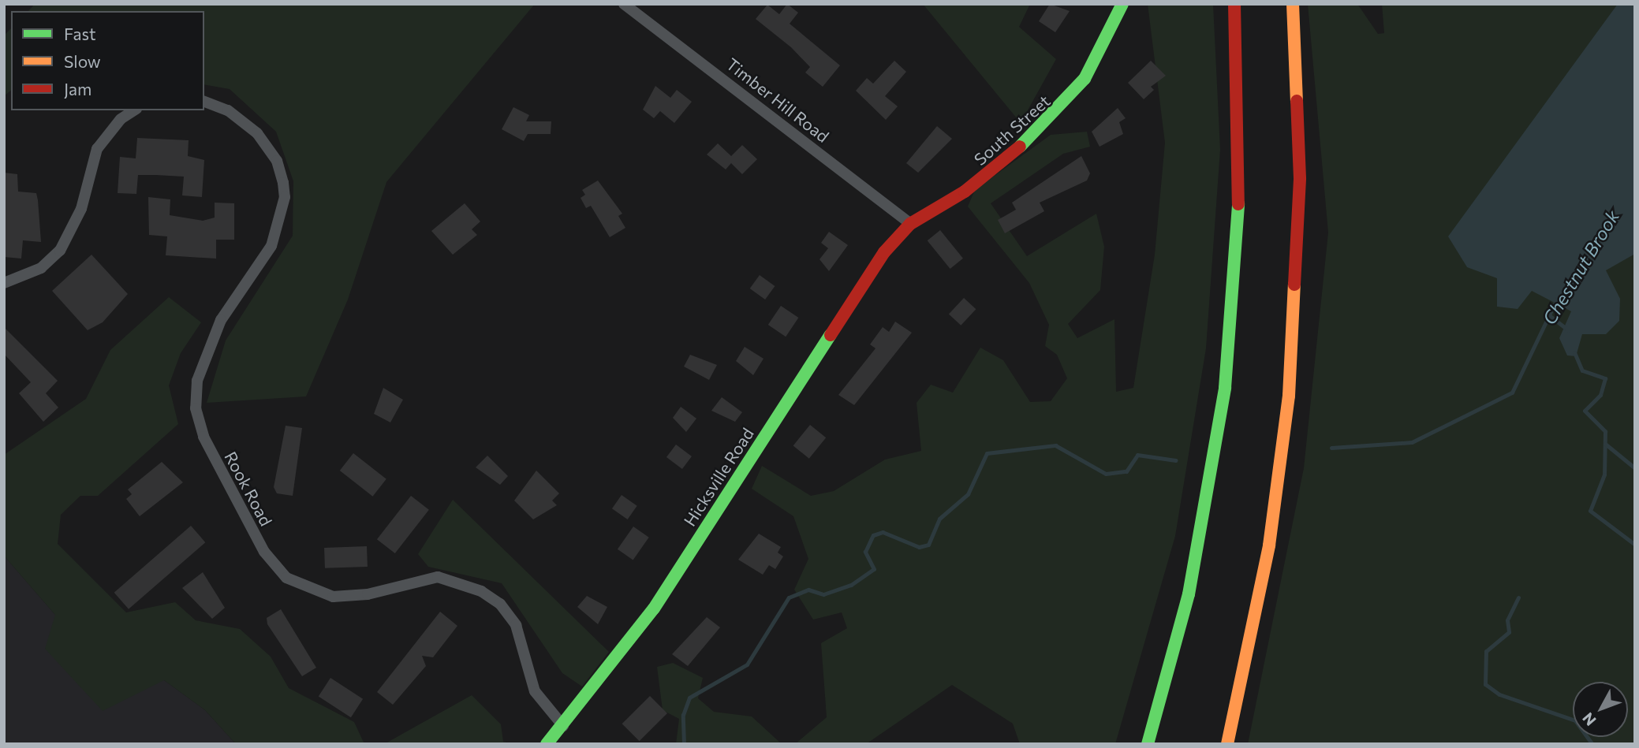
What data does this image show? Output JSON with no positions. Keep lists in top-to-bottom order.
{
  "streets": {
    "main road": ["South Street", "Hicksville Road"],
    "street": ["Timber Hill Road", "Rook Road"]
  },
  "crossings": [
    ["Timber Hill Road", "South Street"],
    ["Timber Hill Road", "Hicksville Road"],
    ["South Street", "Hicksville Road"],
    ["Hicksville Road", "Rook Road"]
  ],
  "water": ["Chestnut Brook"],
  "legend": ["Fast", "Slow", "Jam"],
  "north": "bottom left"
}
